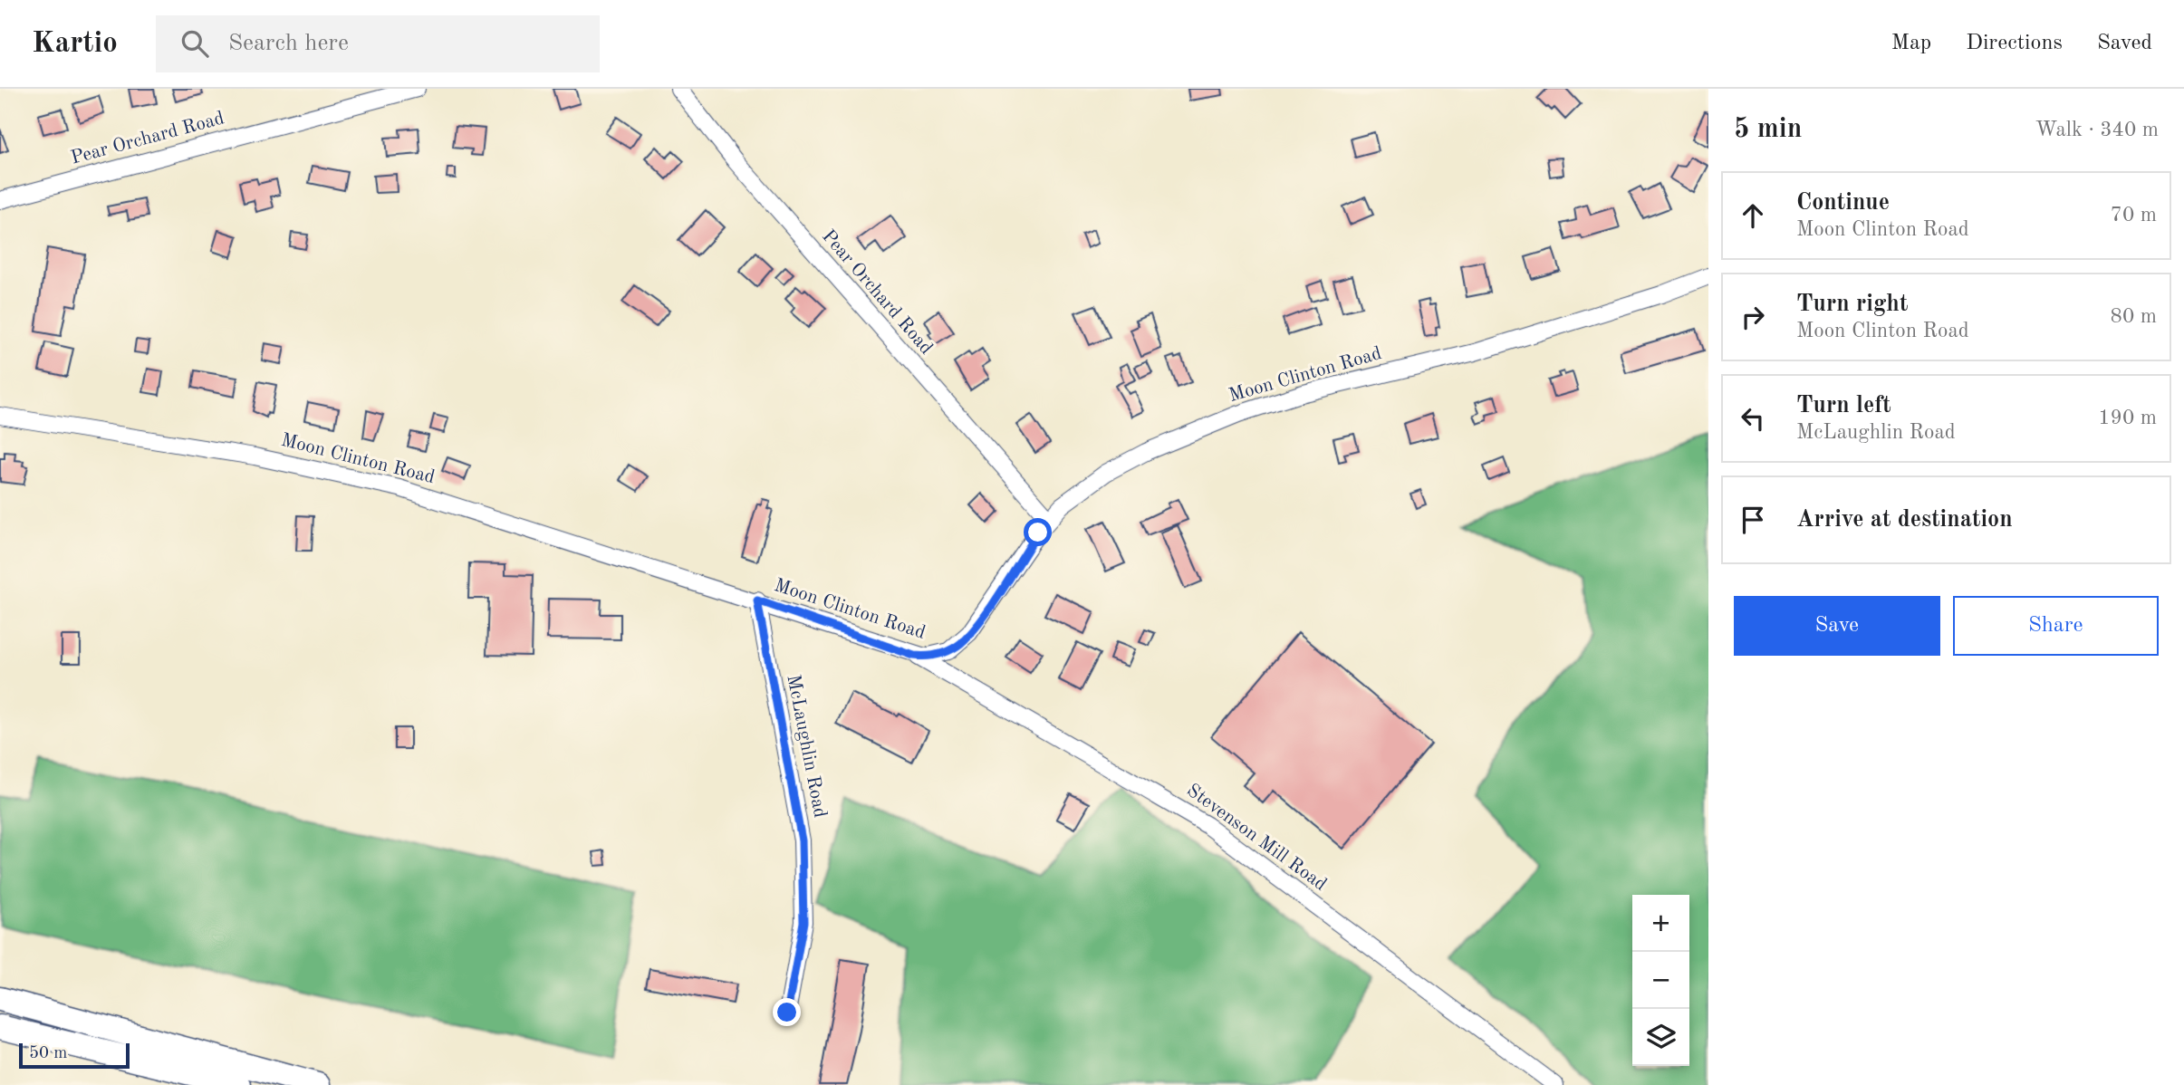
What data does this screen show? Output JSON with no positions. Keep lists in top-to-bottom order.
{
  "streets": {
    "street": [
      "Pear Orchard Road",
      "Moon Clinton Road",
      "McLaughlin Road",
      "Stevenson Mill Road"
    ]
  },
  "crossings": [
    ["Pear Orchard Road", "Moon Clinton Road"],
    ["Moon Clinton Road", "McLaughlin Road"],
    ["Moon Clinton Road", "Stevenson Mill Road"]
  ],
  "scale_bar": "50 m",
  "page": {
    "header": "Kartio",
    "search": "Search here",
    "nav": ["Map", "Directions", "Saved"],
    "heading": ["5 min", "Walk · 340 m"],
    "list": [
      ["Continue", "Moon Clinton Road", "70 m"],
      ["Turn right", "Moon Clinton Road", "80 m"],
      ["Turn left", "McLaughlin Road", "190 m"],
      "Arrive at destination"
    ],
    "buttons": ["Save", "Share"],
    "map_buttons": ["+", "−"],
    "scale": "50 m"
  }
}
